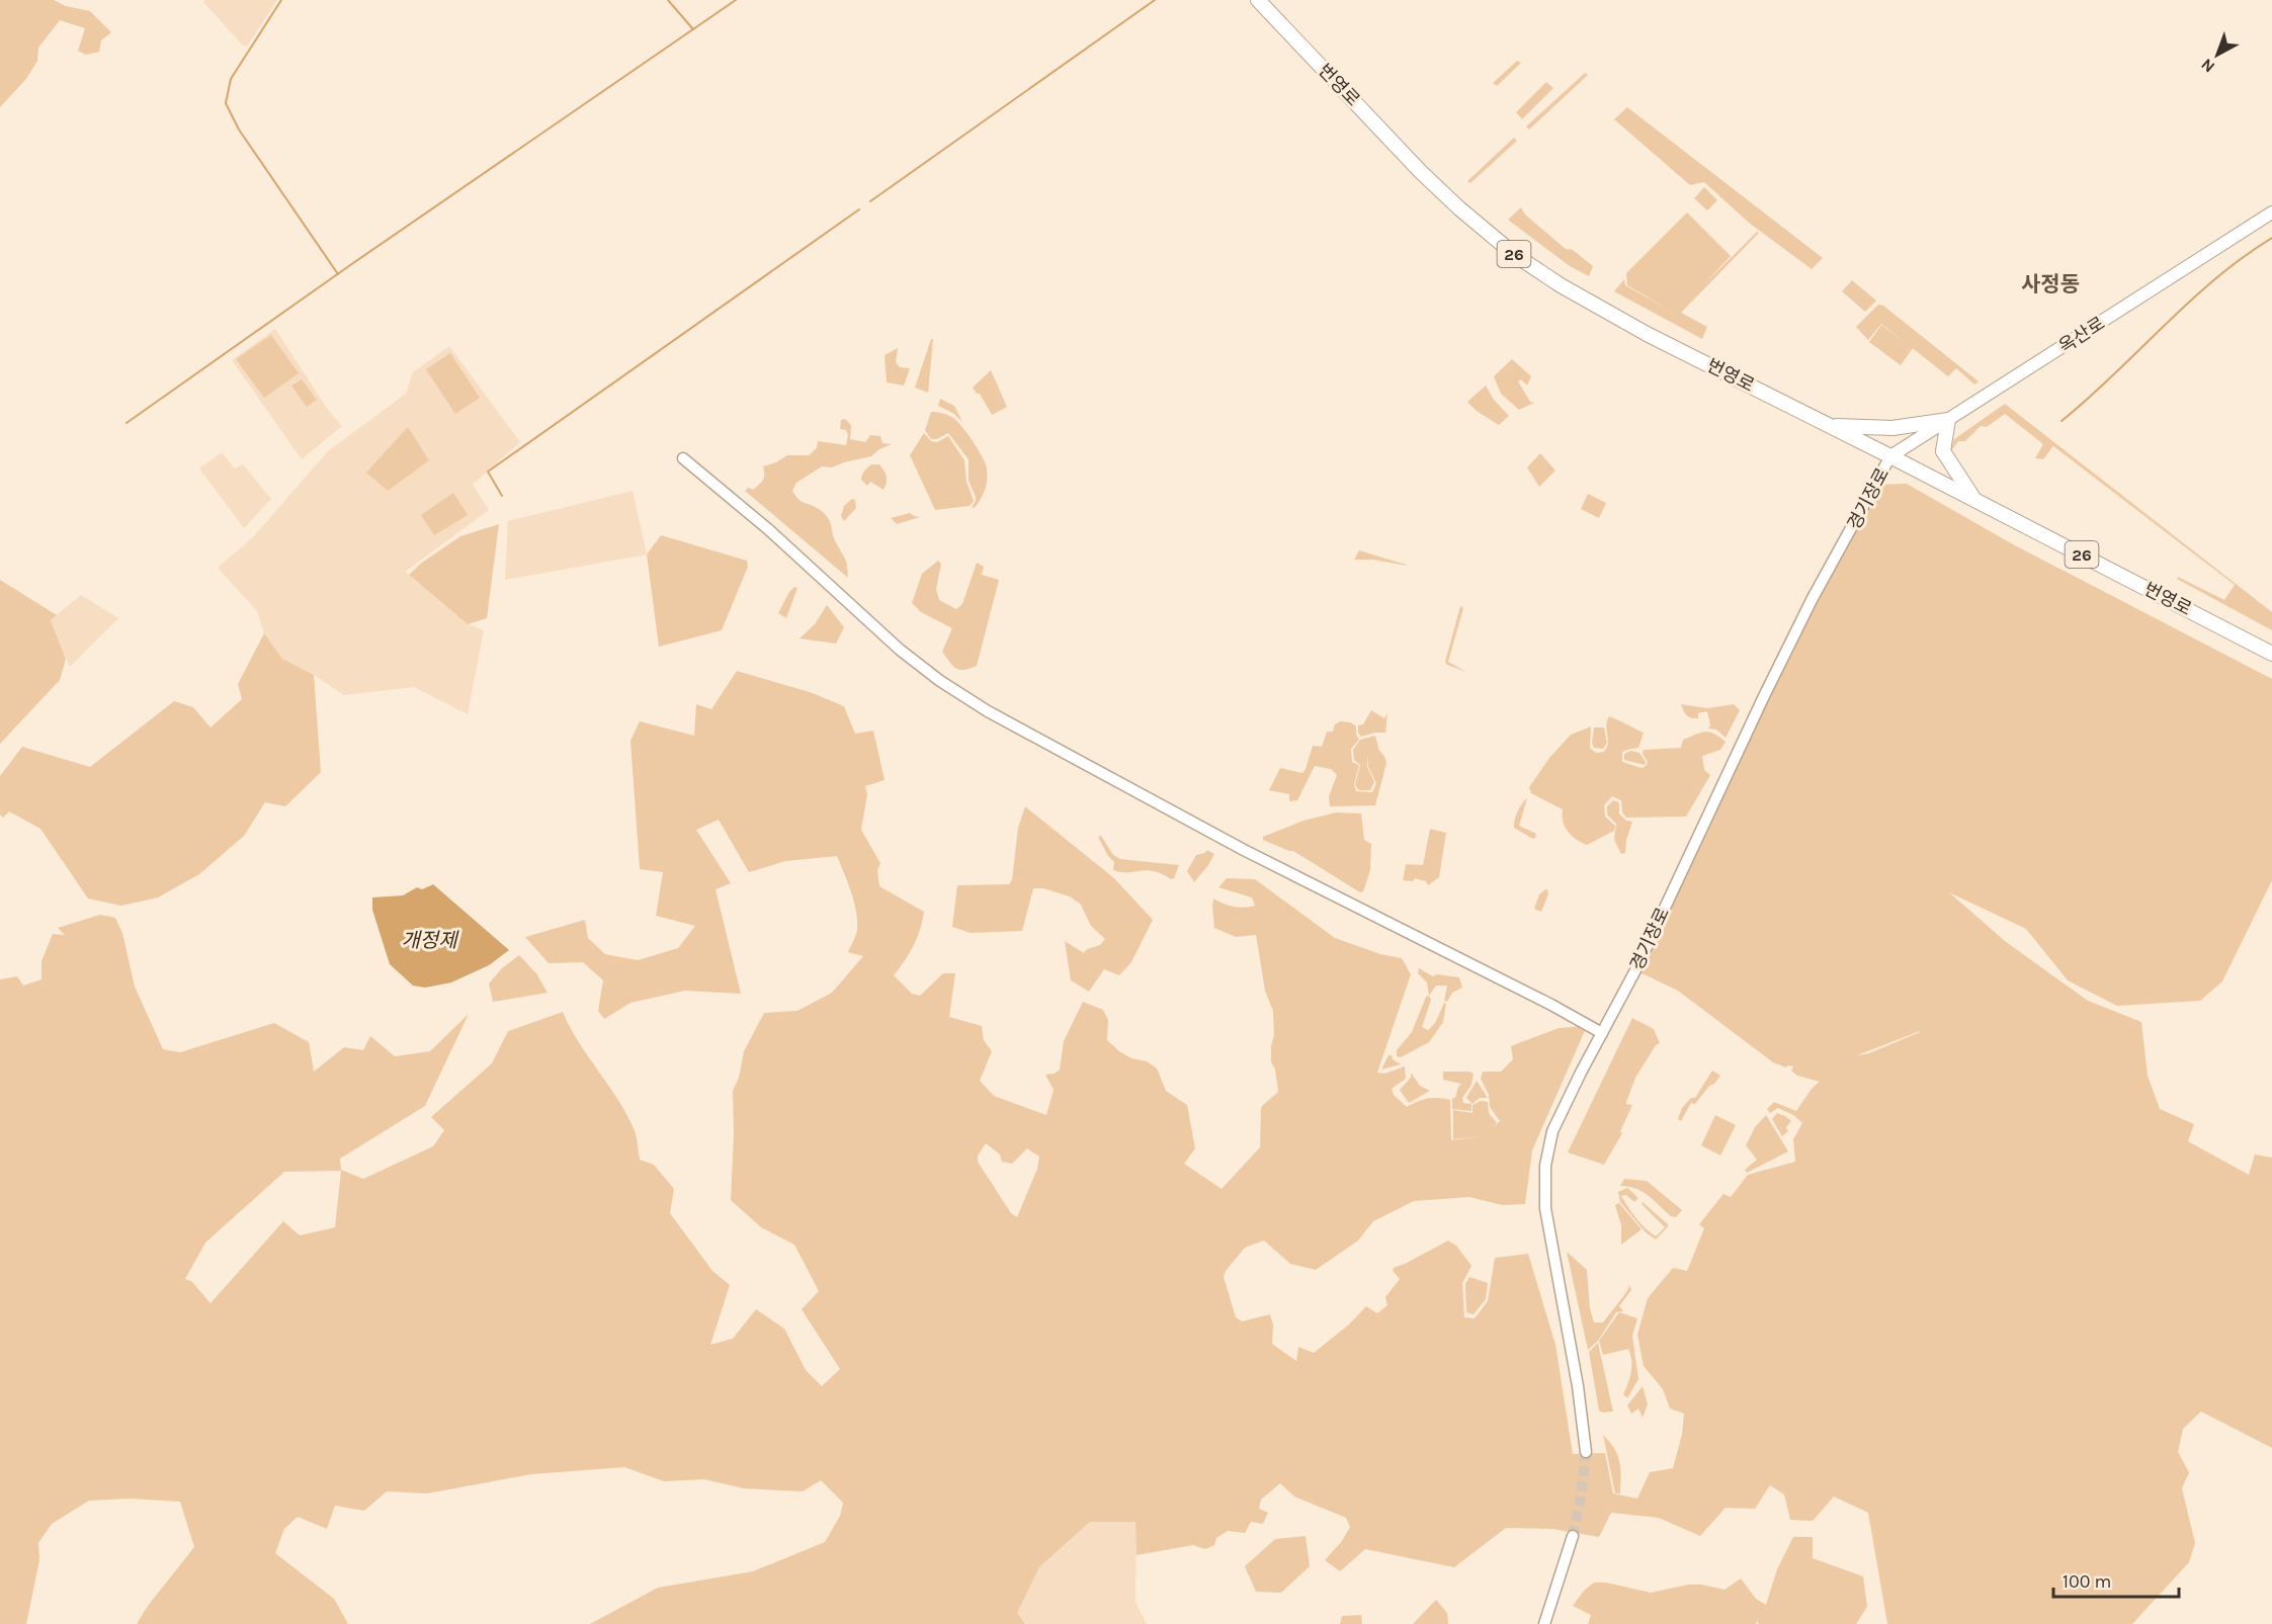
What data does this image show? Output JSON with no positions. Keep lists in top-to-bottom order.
{
  "streets": {
    "main road": ["번영로", "26", "옥산로"],
    "street": ["경기장로"]
  },
  "crossings": [
    ["번영로", "옥산로"],
    ["번영로", "경기장로"],
    ["옥산로", "경기장로"]
  ],
  "districts": ["사정동"],
  "water": ["개정제"],
  "scale_bar": "100 m",
  "north": "bottom left"
}
